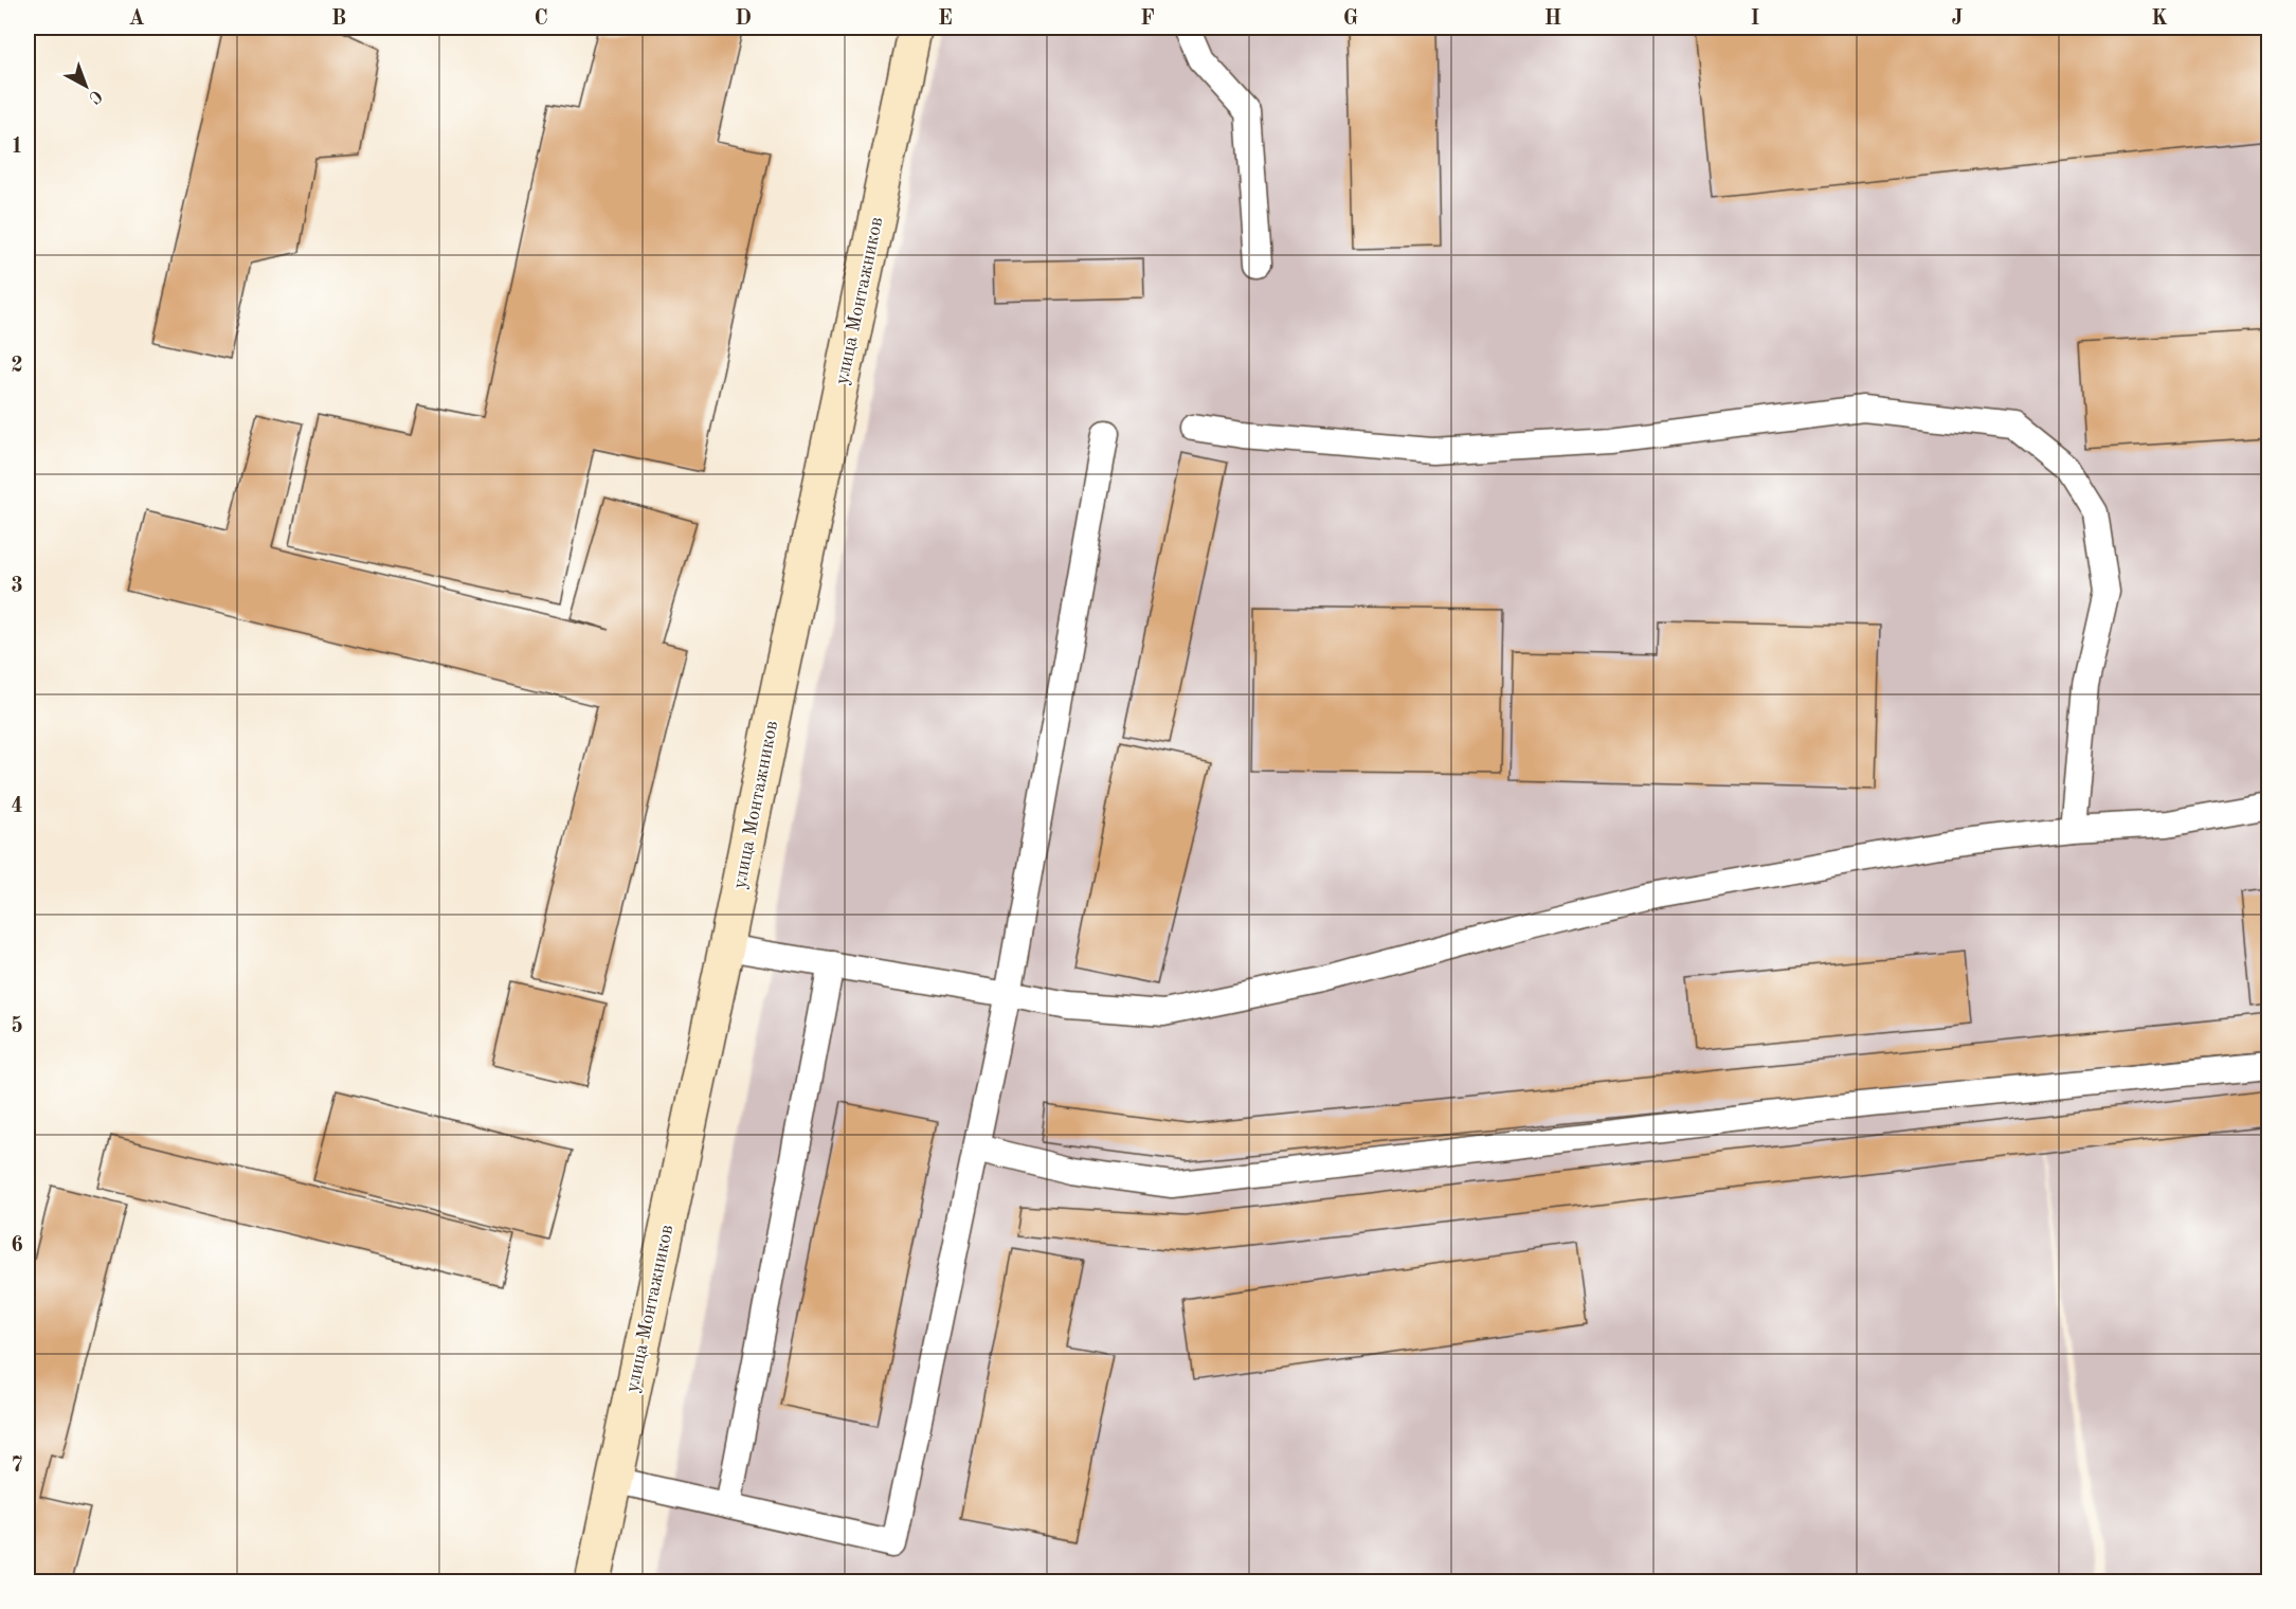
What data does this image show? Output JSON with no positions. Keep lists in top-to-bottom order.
{
  "streets": {
    "main road": ["улица Монтажников"]
  },
  "north": "bottom right",
  "grid": {
    "columns": [
      "A",
      "B",
      "C",
      "D",
      "E",
      "F",
      "G",
      "H",
      "I",
      "J",
      "K"
    ],
    "rows": [
      "1",
      "2",
      "3",
      "4",
      "5",
      "6",
      "7"
    ]
  }
}
